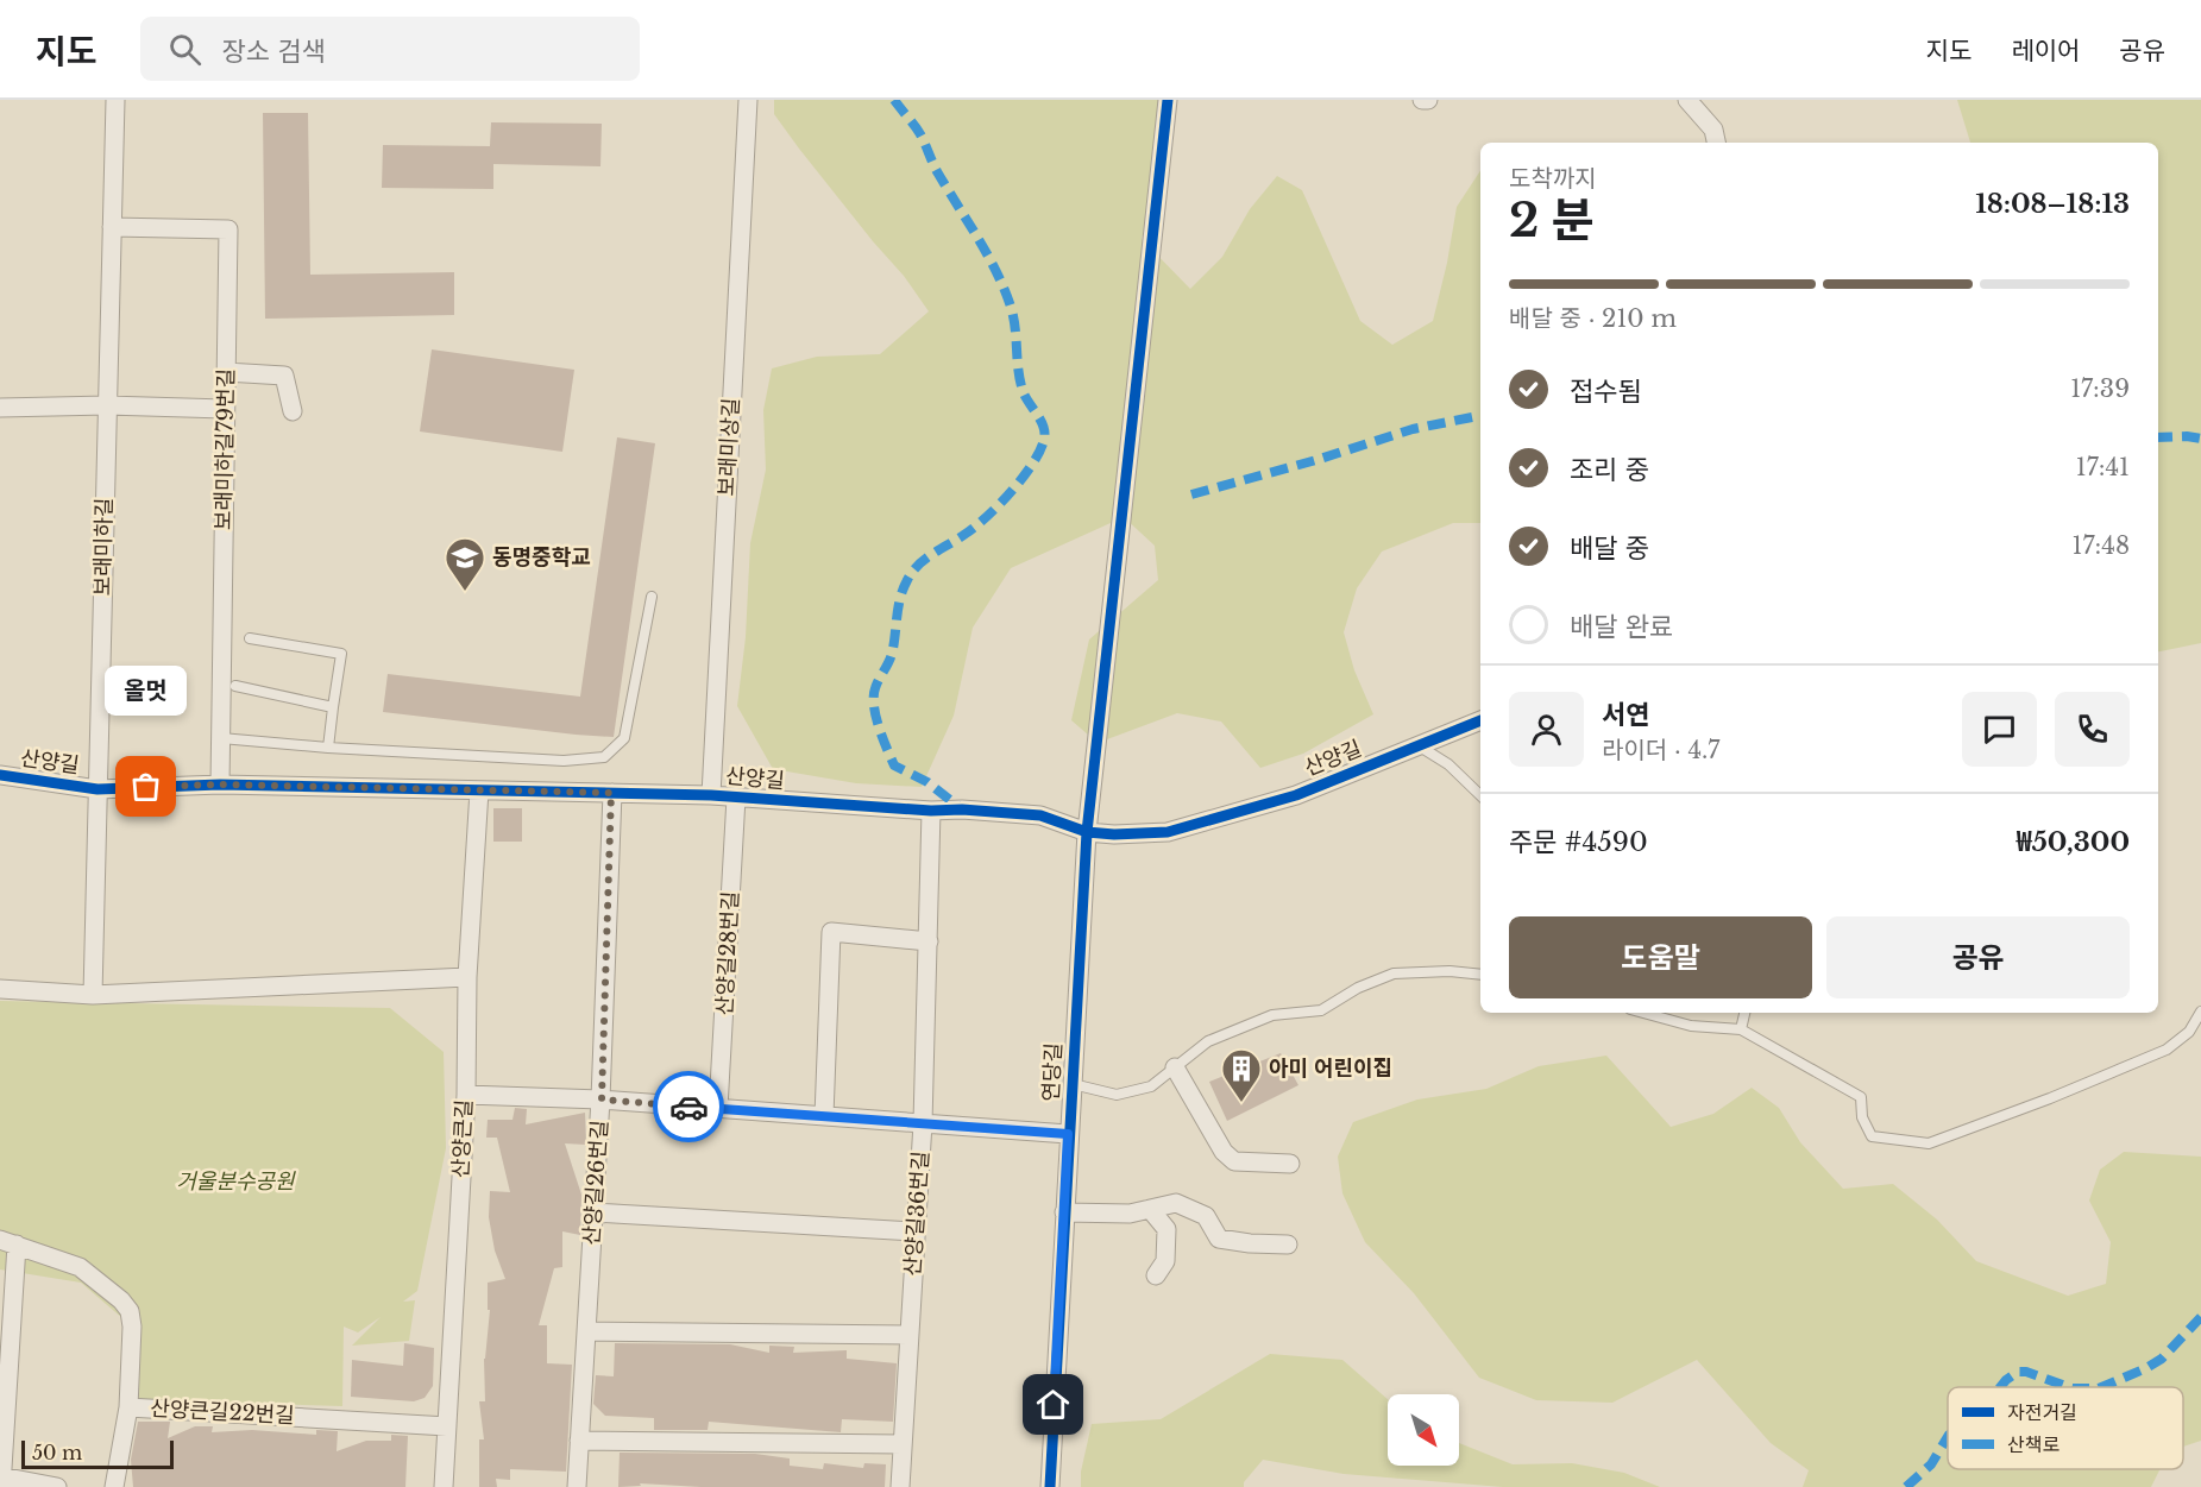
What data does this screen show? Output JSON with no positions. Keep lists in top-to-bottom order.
{
  "streets": {
    "street": [
      "보래미상길",
      "보래미하길79번길",
      "보래미하길",
      "산양길",
      "산양길28번길",
      "연당길",
      "산양큰길",
      "산양길26번길",
      "산양길36번길",
      "산양큰길22번길"
    ]
  },
  "crossings": [
    ["보래미상길", "산양길"],
    ["보래미하길79번길", "보래미하길"],
    ["보래미하길79번길", "산양길"],
    ["보래미하길", "산양길"],
    ["산양길", "산양길28번길"],
    ["산양길", "연당길"],
    ["산양길", "산양큰길"],
    ["산양길", "산양길26번길"],
    ["산양길", "산양길36번길"],
    ["산양큰길", "산양큰길22번길"]
  ],
  "parks": ["거울분수공원"],
  "places": {
    "school or university": ["동명중학교"],
    "other": ["올멋"],
    "building": ["아미 어린이집"]
  },
  "legend": ["자전거길", "산책로"],
  "scale_bar": "50 m",
  "north": "bottom right",
  "page": {
    "header": "지도",
    "search": "장소 검색",
    "nav": ["지도", "레이어", "공유"],
    "heading": ["2 분", "도착까지", "18:08–18:13"],
    "panel": [
      "서연",
      "라이더 · 4.7",
      "주문 #4590",
      "₩50,300"
    ],
    "bar": "배달 중 · 210 m",
    "list": [
      ["접수됨", "17:39"],
      ["조리 중", "17:41"],
      ["배달 중", "17:48"],
      "배달 완료"
    ],
    "bubble": "올멋",
    "buttons": ["도움말", "공유"],
    "scale": "50 m"
  }
}
